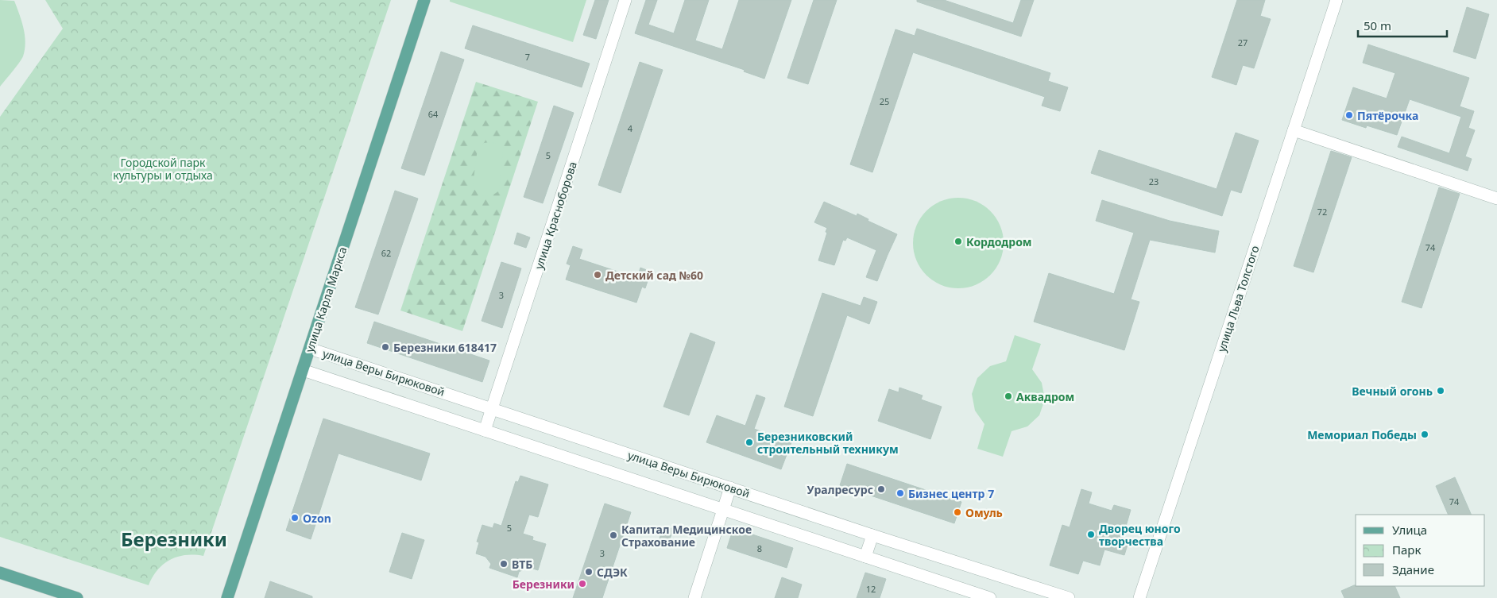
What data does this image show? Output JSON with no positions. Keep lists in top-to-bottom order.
{
  "streets": {
    "main road": ["улица Карла Маркса"],
    "street": ["улица Красноборова", "улица Льва Толстого", "улица Веры Бирюковой"]
  },
  "crossings": [
    ["улица Красноборова", "улица Веры Бирюковой"],
    ["улица Карла Маркса", "улица Веры Бирюковой"]
  ],
  "districts": ["Березники"],
  "parks": ["Городской парк культуры и отдыха"],
  "places": [
    "Пятёрочка",
    "Кордодром",
    "Детский сад №60",
    "Березники 618417",
    "Вечный огонь",
    "Аквадром",
    "Мемориал Победы",
    "Березниковский строительный техникум",
    "Уралресурс",
    "Бизнес центр 7",
    "Омуль",
    "Ozon",
    "Дворец юного творчества",
    "Капитал Медицинское Страхование",
    "ВТБ",
    "СДЭК",
    "Березники"
  ],
  "house_numbers": [
    "27",
    "7",
    "25",
    "64",
    "4",
    "5",
    "23",
    "72",
    "74",
    "62",
    "3",
    "74",
    "5",
    "8",
    "3",
    "12"
  ],
  "legend": ["Улица", "Парк", "Здание"],
  "scale_bar": "50 m"
}
